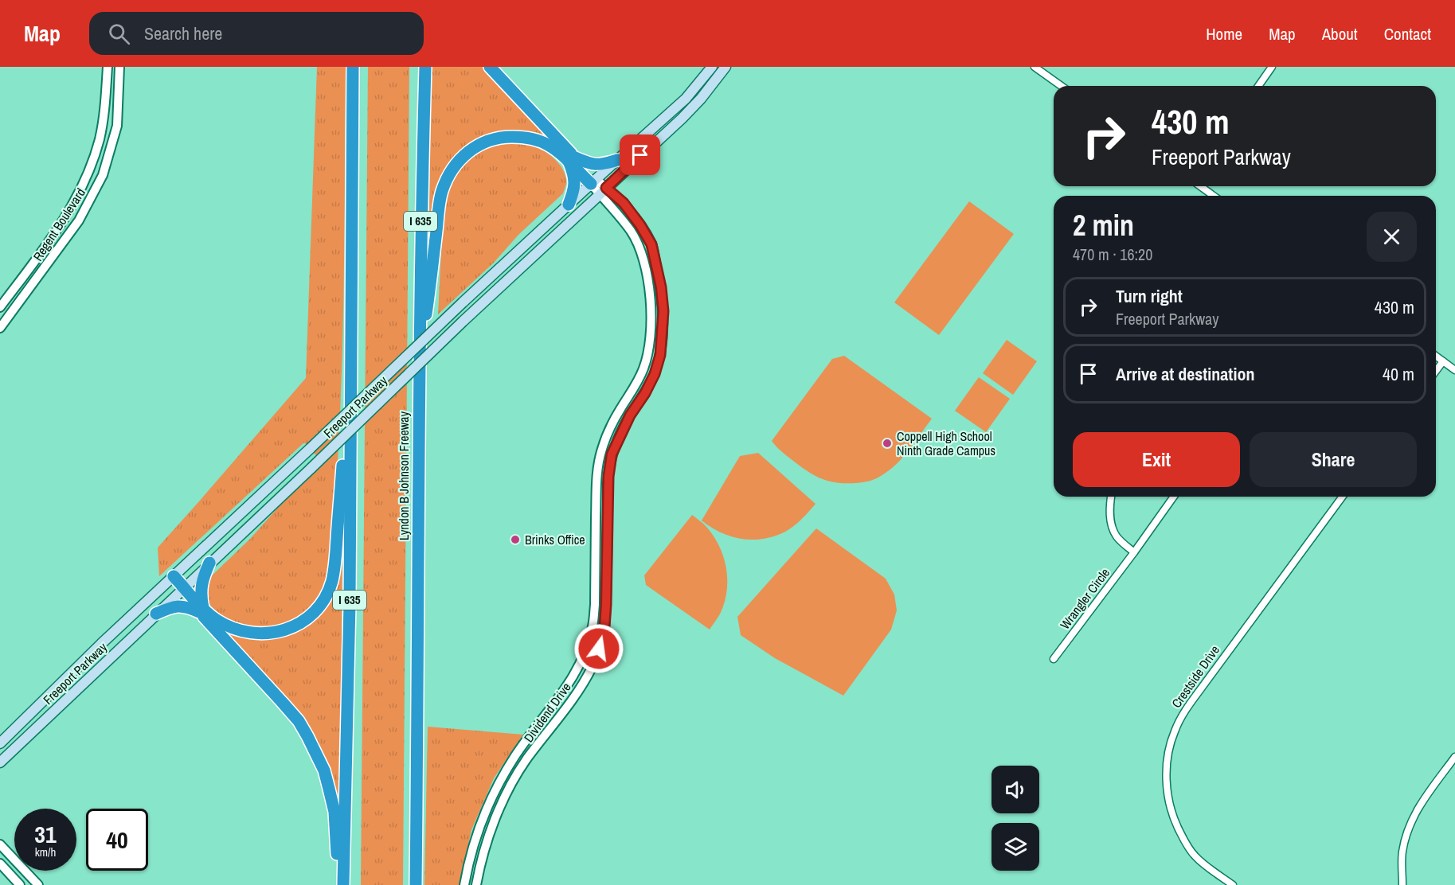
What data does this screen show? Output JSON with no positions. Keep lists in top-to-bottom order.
{
  "streets": {
    "highway": ["I 635", "Lyndon B Johnson Freeway"],
    "main road": ["Freeport Parkway"],
    "street": [
      "Regent Boulevard",
      "Wrangler Circle",
      "Crestside Drive",
      "Dividend Drive"
    ]
  },
  "crossings": [
    ["Freeport Parkway", "Dividend Drive"]
  ],
  "places": ["Coppell High School Ninth Grade Campus", "Brinks Office"],
  "page": {
    "header": "Map",
    "search": "Search here",
    "nav": [
      "Home",
      "Map",
      "About",
      "Contact"
    ],
    "turn": ["430 m", "Freeport Parkway"],
    "heading": ["2 min", "470 m · 16:20"],
    "list": [
      {
        "name": "Turn right",
        "note": "Freeport Parkway",
        "value": "430 m"
      },
      {
        "name": "Arrive at destination",
        "value": "40 m"
      }
    ],
    "buttons": ["Exit", "Share"],
    "speed": "31 km/h",
    "limit": "40"
  }
}
